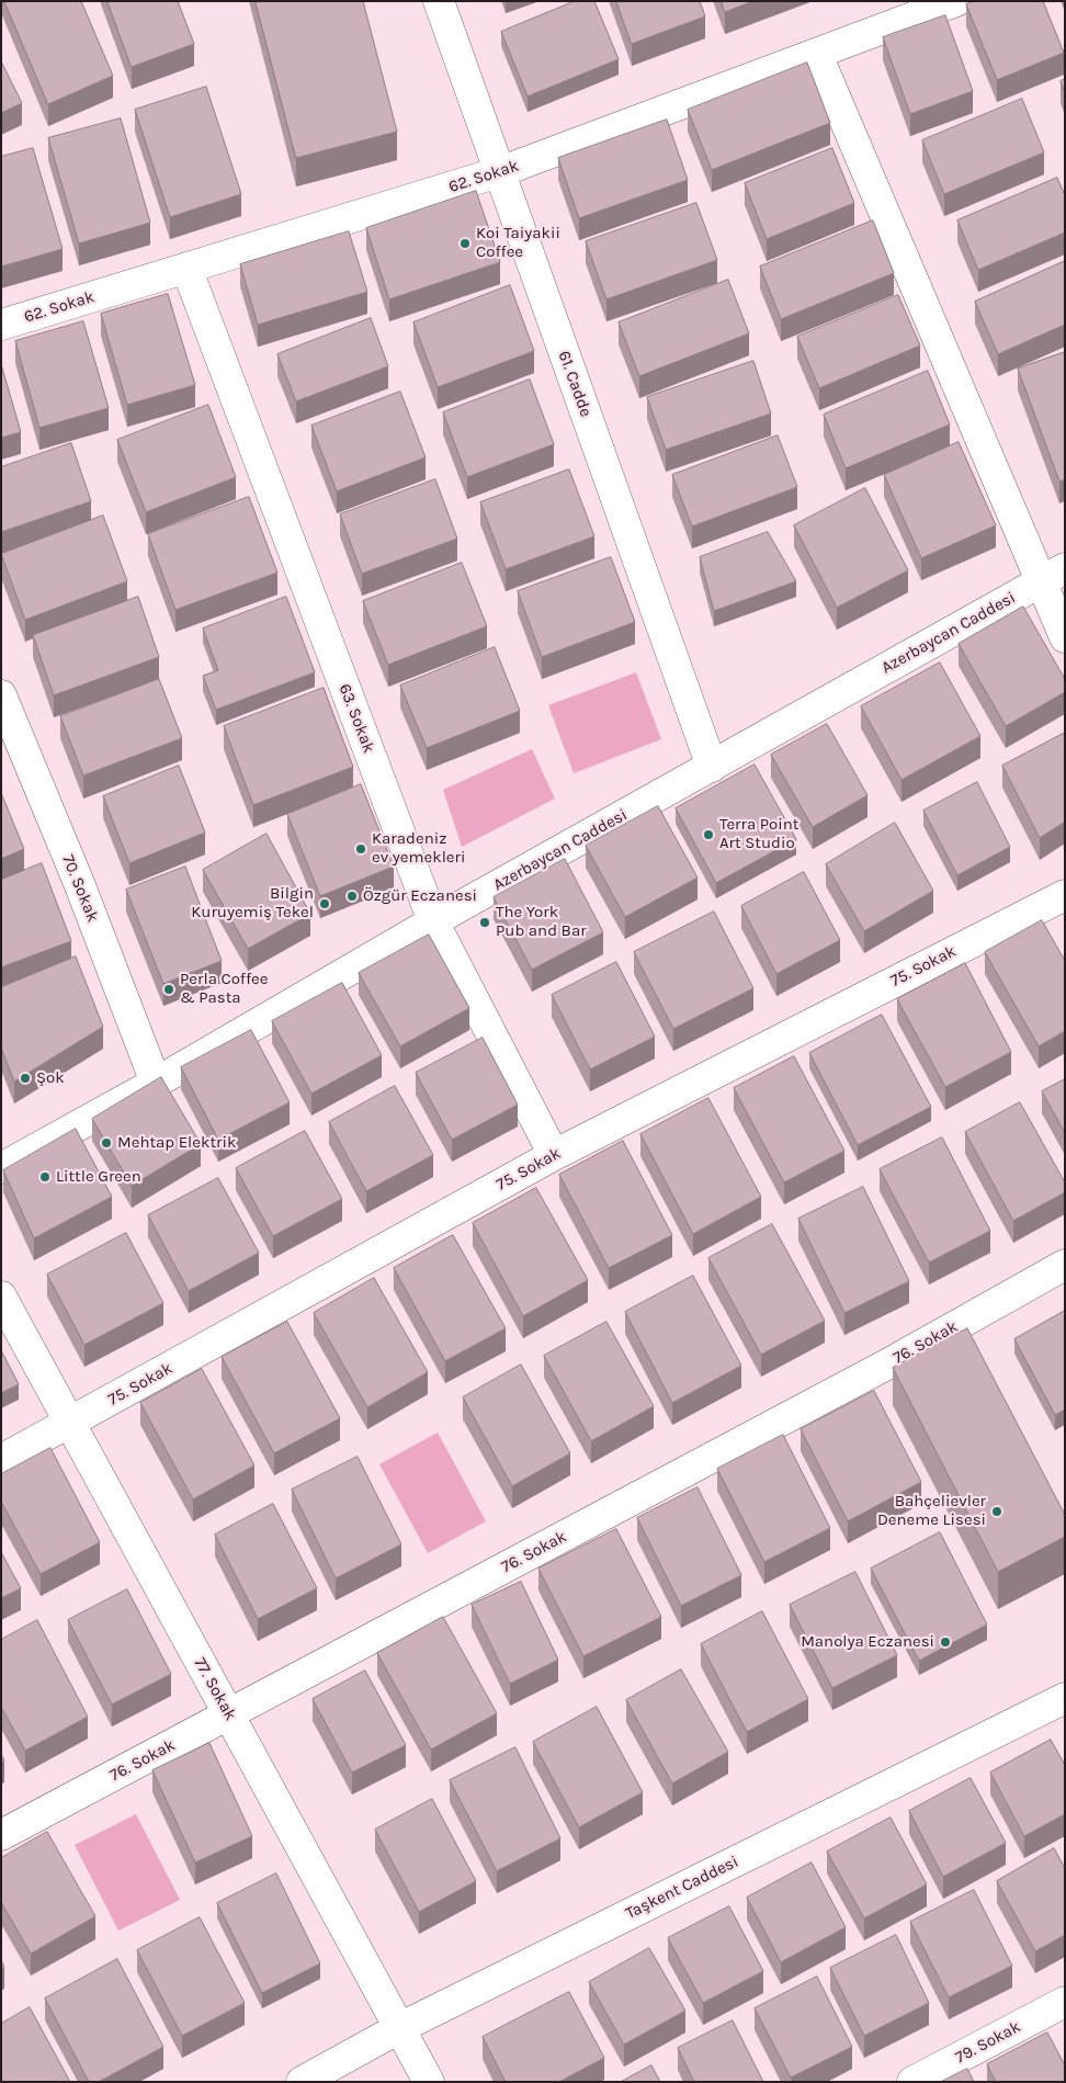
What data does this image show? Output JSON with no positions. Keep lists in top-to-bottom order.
{
  "streets": {
    "street": [
      "62. Sokak",
      "61. Cadde",
      "Azerbaycan Caddesi",
      "63. Sokak",
      "70. Sokak",
      "75. Sokak",
      "76. Sokak",
      "77. Sokak",
      "Taşkent Caddesi",
      "79. Sokak"
    ]
  },
  "crossings": [
    ["62. Sokak", "61. Cadde"],
    ["62. Sokak", "63. Sokak"],
    ["61. Cadde", "Azerbaycan Caddesi"],
    ["Azerbaycan Caddesi", "63. Sokak"],
    ["Azerbaycan Caddesi", "70. Sokak"],
    ["63. Sokak", "75. Sokak"],
    ["75. Sokak", "77. Sokak"],
    ["76. Sokak", "77. Sokak"],
    ["77. Sokak", "Taşkent Caddesi"]
  ],
  "places": [
    "Koi Taiyakii Coffee",
    "Terra Point Art Studio",
    "Karadeniz ev yemekleri",
    "Özgür Eczanesi",
    "Bilgin Kuruyemiş Tekel",
    "The York Pub and Bar",
    "Perla Coffee & Pasta",
    "Şok",
    "Mehtap Elektrik",
    "Little Green",
    "Bahçelievler Deneme Lisesi",
    "Manolya Eczanesi"
  ]
}
